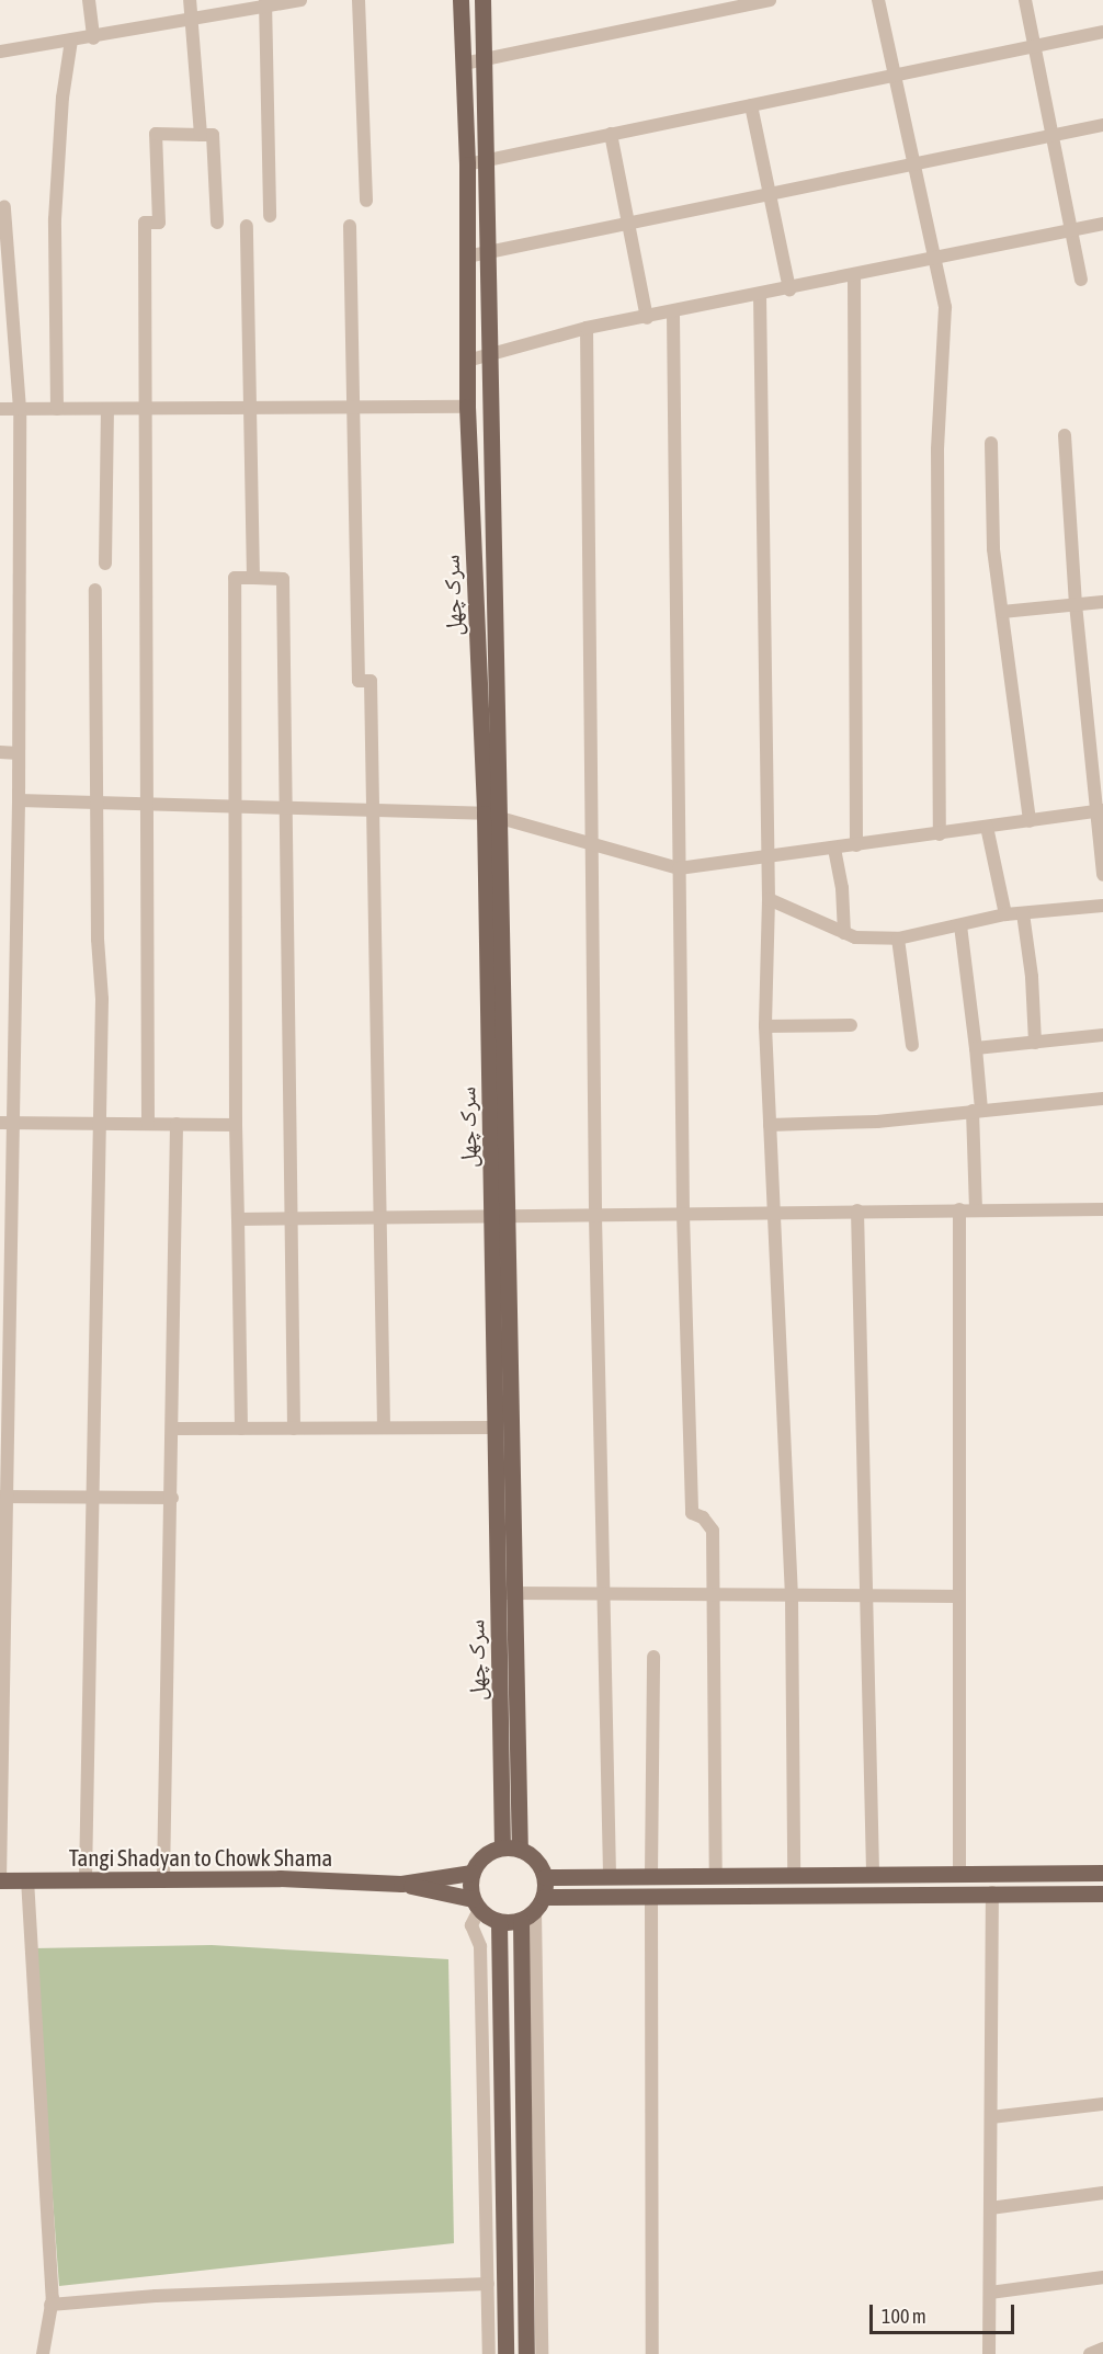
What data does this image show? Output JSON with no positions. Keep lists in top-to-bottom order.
{
  "streets": {
    "main road": ["سرک چهل", "Tangi Shadyan to Chowk Shama"]
  },
  "scale_bar": "100 m"
}
